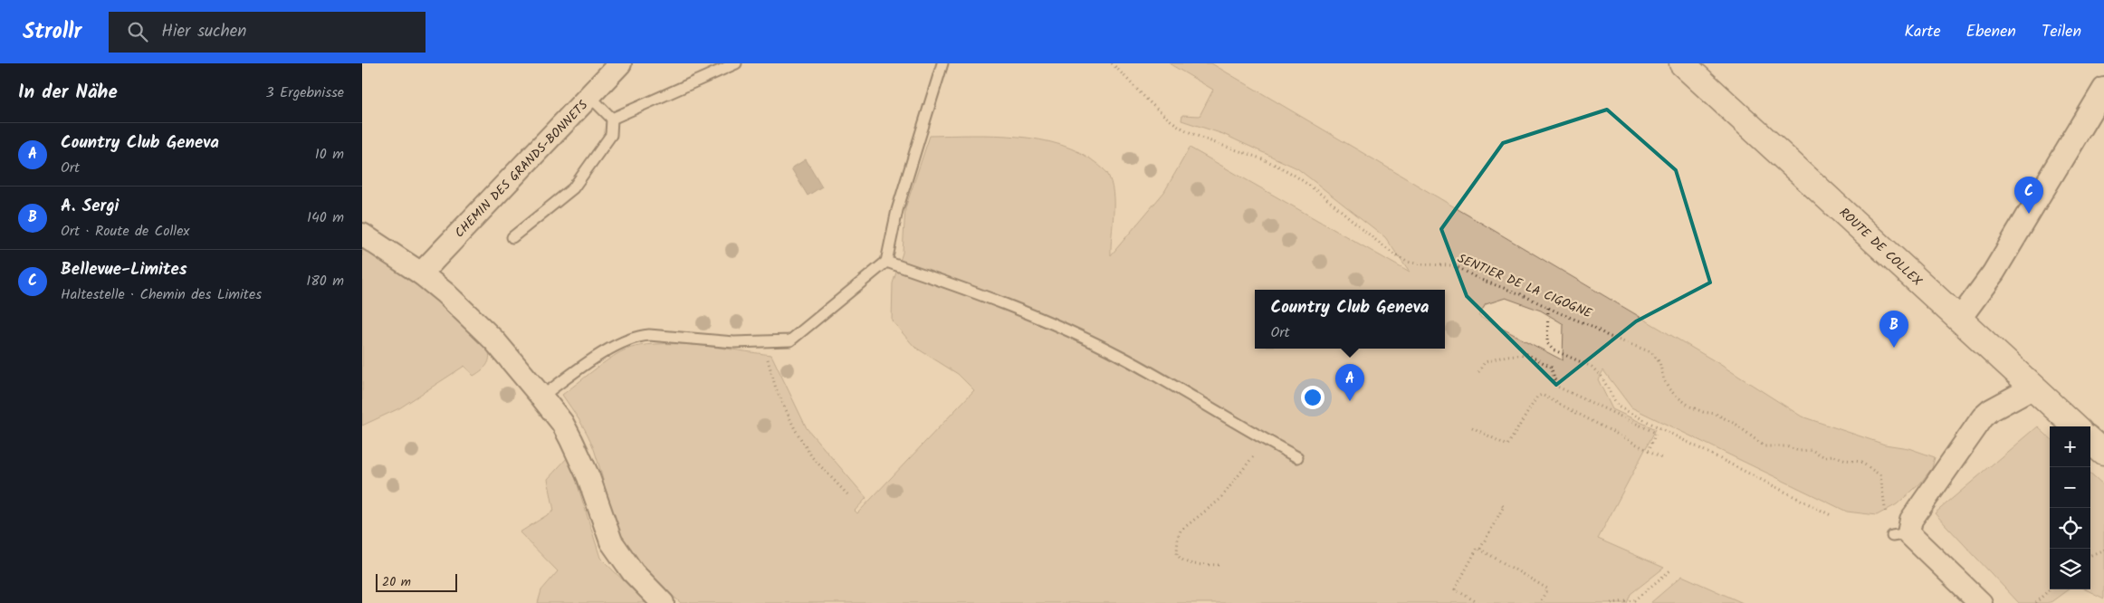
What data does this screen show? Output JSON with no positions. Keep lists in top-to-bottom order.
{
  "streets": {
    "street": ["CHEMIN DES GRANDS-BONNETS", "ROUTE DE COLLEX"],
    "path": ["SENTIER DE LA CIGOGNE"]
  },
  "scale_bar": "20 m",
  "page": {
    "header": "Strollr",
    "search": "Hier suchen",
    "nav": ["Karte", "Ebenen", "Teilen"],
    "heading": ["In der Nähe", "3 Ergebnisse"],
    "list": [
      {
        "mark": "A",
        "name": "Country Club Geneva",
        "note": "Ort",
        "value": "10 m"
      },
      {
        "mark": "B",
        "name": "A. Sergi",
        "note": "Ort · Route de Collex",
        "value": "140 m"
      },
      {
        "mark": "C",
        "name": "Bellevue-Limites",
        "note": "Haltestelle · Chemin des Limites",
        "value": "180 m"
      }
    ],
    "pins": ["C", "B", "A"],
    "popup": ["Country Club Geneva", "Ort"],
    "map_buttons": ["+", "−"],
    "scale": "20 m"
  }
}
